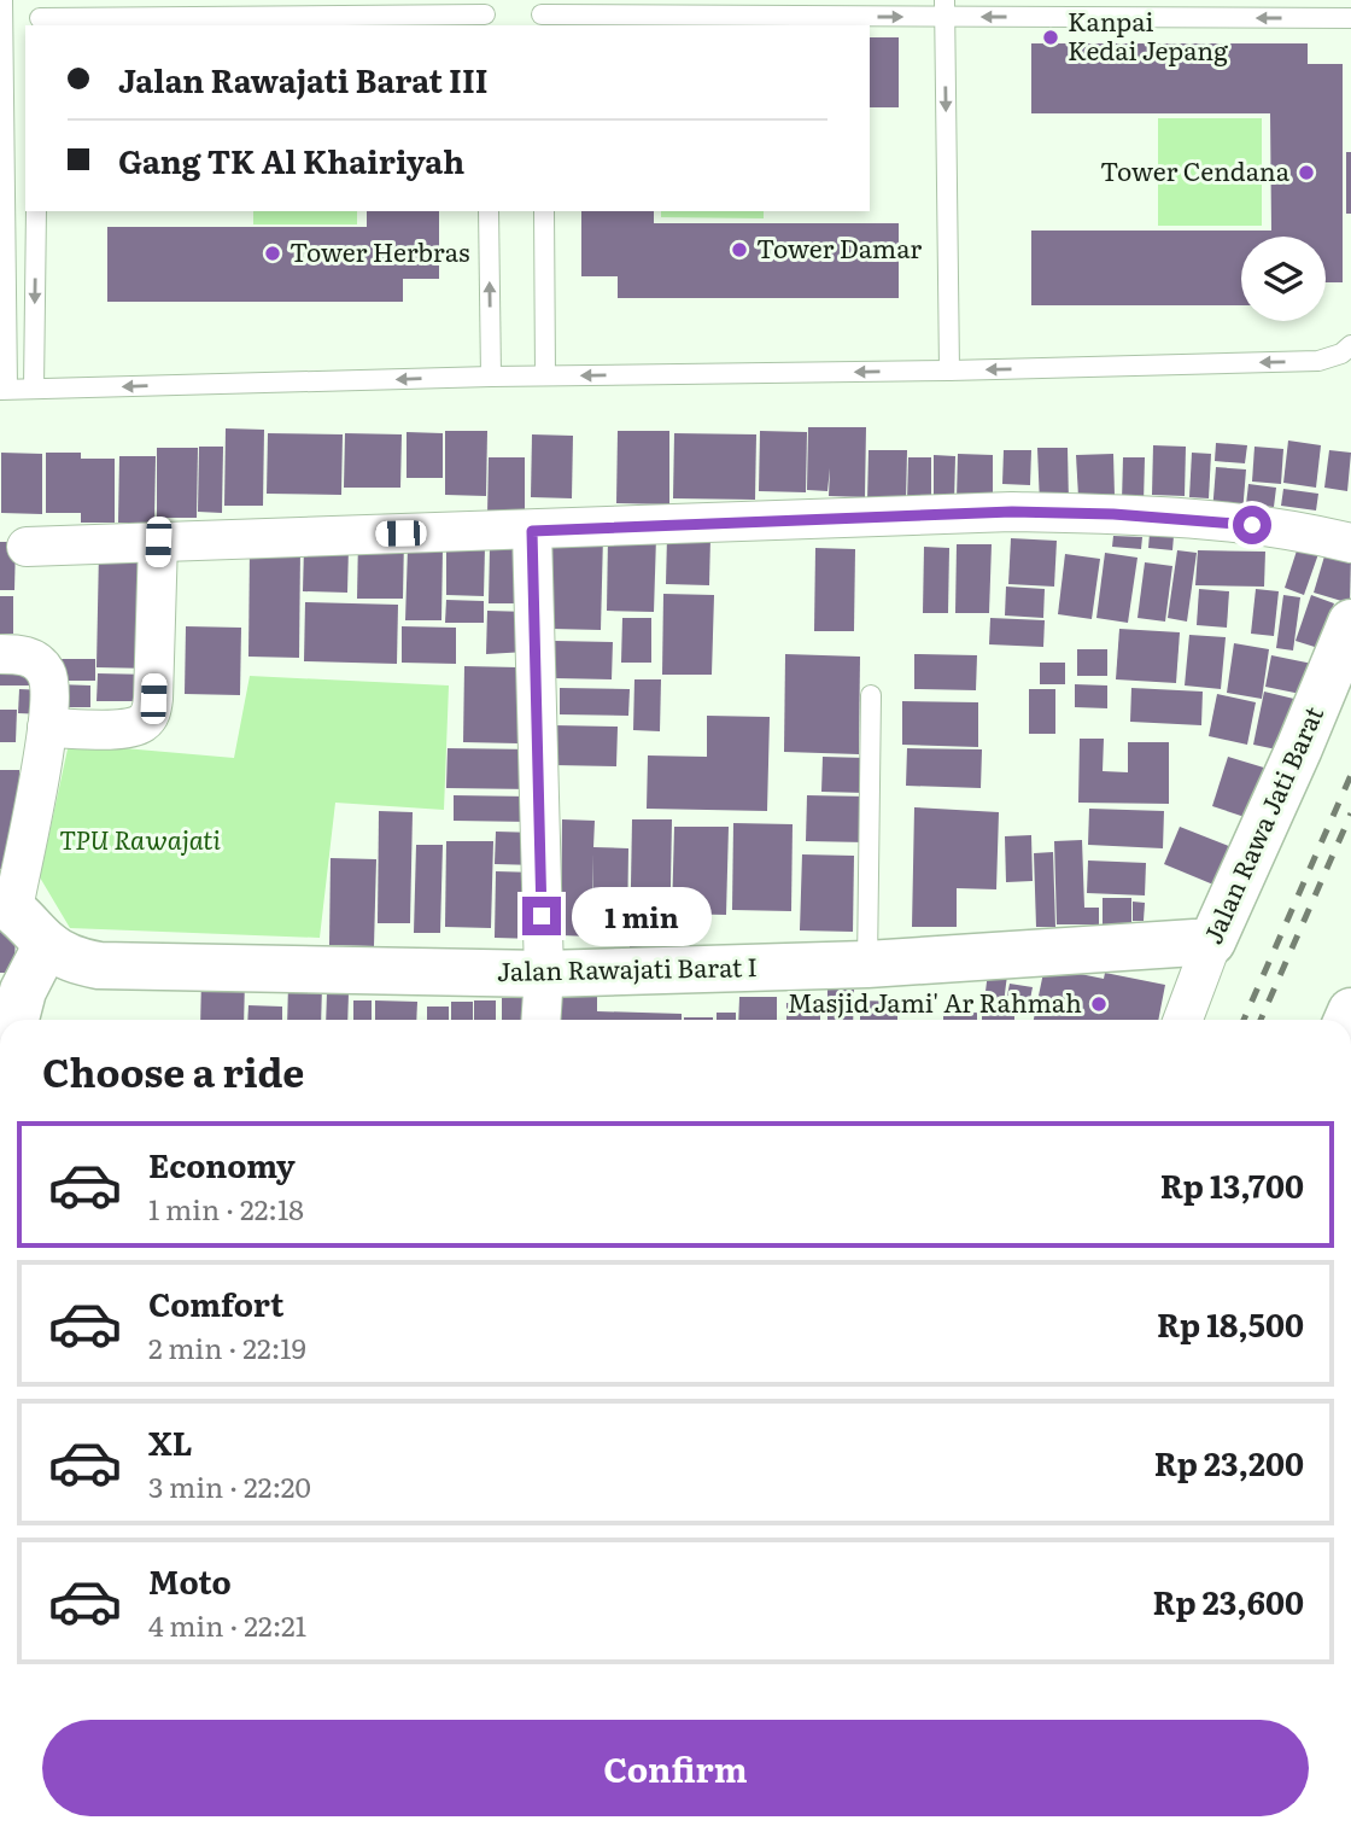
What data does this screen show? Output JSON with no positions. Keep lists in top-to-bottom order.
{
  "streets": {
    "street": ["Jalan Rawa Jati Barat", "Jalan Rawajati Barat I"]
  },
  "crossings": [
    ["Jalan Rawa Jati Barat", "Jalan Rawajati Barat I"]
  ],
  "parks": ["TPU Rawajati"],
  "places": [
    "Kanpai Kedai Jepang",
    "Tower Cendana",
    "Tower Damar",
    "Tower Herbras",
    "Masjid Jami' Ar Rahmah"
  ],
  "page": {
    "banner": ["Jalan Rawajati Barat III", "Gang TK Al Khairiyah"],
    "bubble": "1 min",
    "heading": "Choose a ride",
    "list": [
      {
        "name": "Economy",
        "note": "1 min · 22:18",
        "value": "Rp 13,700"
      },
      {
        "name": "Comfort",
        "note": "2 min · 22:19",
        "value": "Rp 18,500"
      },
      {
        "name": "XL",
        "note": "3 min · 22:20",
        "value": "Rp 23,200"
      },
      {
        "name": "Moto",
        "note": "4 min · 22:21",
        "value": "Rp 23,600"
      }
    ],
    "buttons": "Confirm"
  }
}
